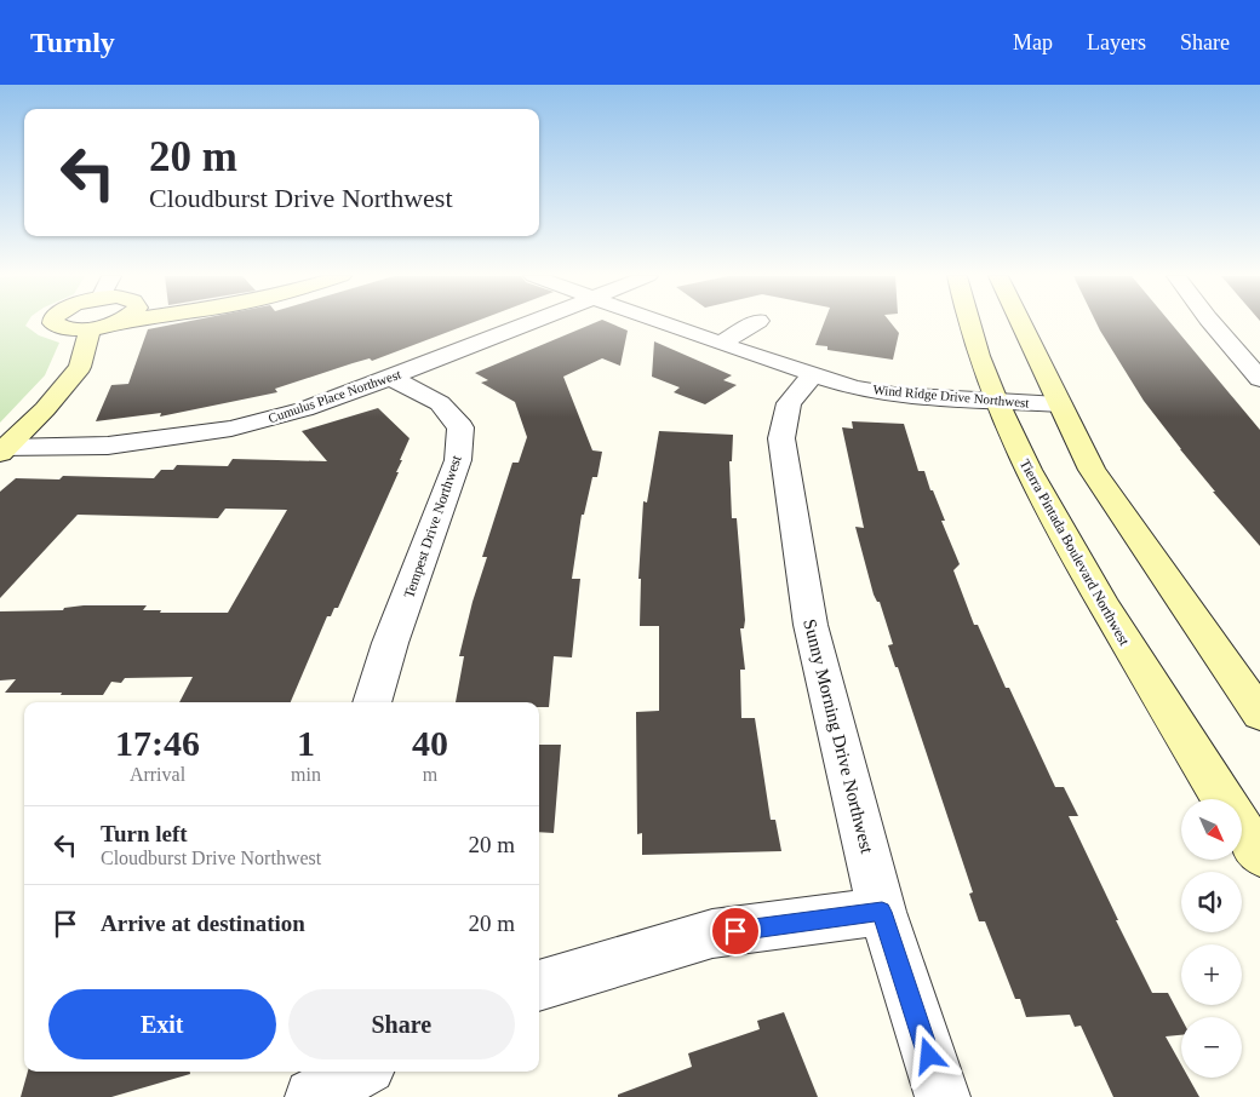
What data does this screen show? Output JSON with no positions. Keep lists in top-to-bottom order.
{
  "streets": {
    "main road": ["Tierra Pintada Boulevard Northwest"],
    "street": [
      "Cumulus Place Northwest",
      "Wind Ridge Drive Northwest",
      "Tempest Drive Northwest",
      "Sunny Morning Drive Northwest"
    ]
  },
  "crossings": [
    ["Cumulus Place Northwest", "Tempest Drive Northwest"],
    ["Wind Ridge Drive Northwest", "Tierra Pintada Boulevard Northwest"],
    ["Wind Ridge Drive Northwest", "Sunny Morning Drive Northwest"]
  ],
  "north": "bottom right",
  "page": {
    "header": "Turnly",
    "nav": ["Map", "Layers", "Share"],
    "turn": ["20 m", "Cloudburst Drive Northwest"],
    "eta": [
      "17:46",
      "Arrival",
      "1",
      "min",
      "40",
      "m"
    ],
    "map_buttons": ["+", "−"],
    "list": [
      {
        "name": "Turn left",
        "note": "Cloudburst Drive Northwest",
        "value": "20 m"
      },
      {
        "name": "Arrive at destination",
        "value": "20 m"
      }
    ],
    "buttons": ["Exit", "Share"]
  }
}
